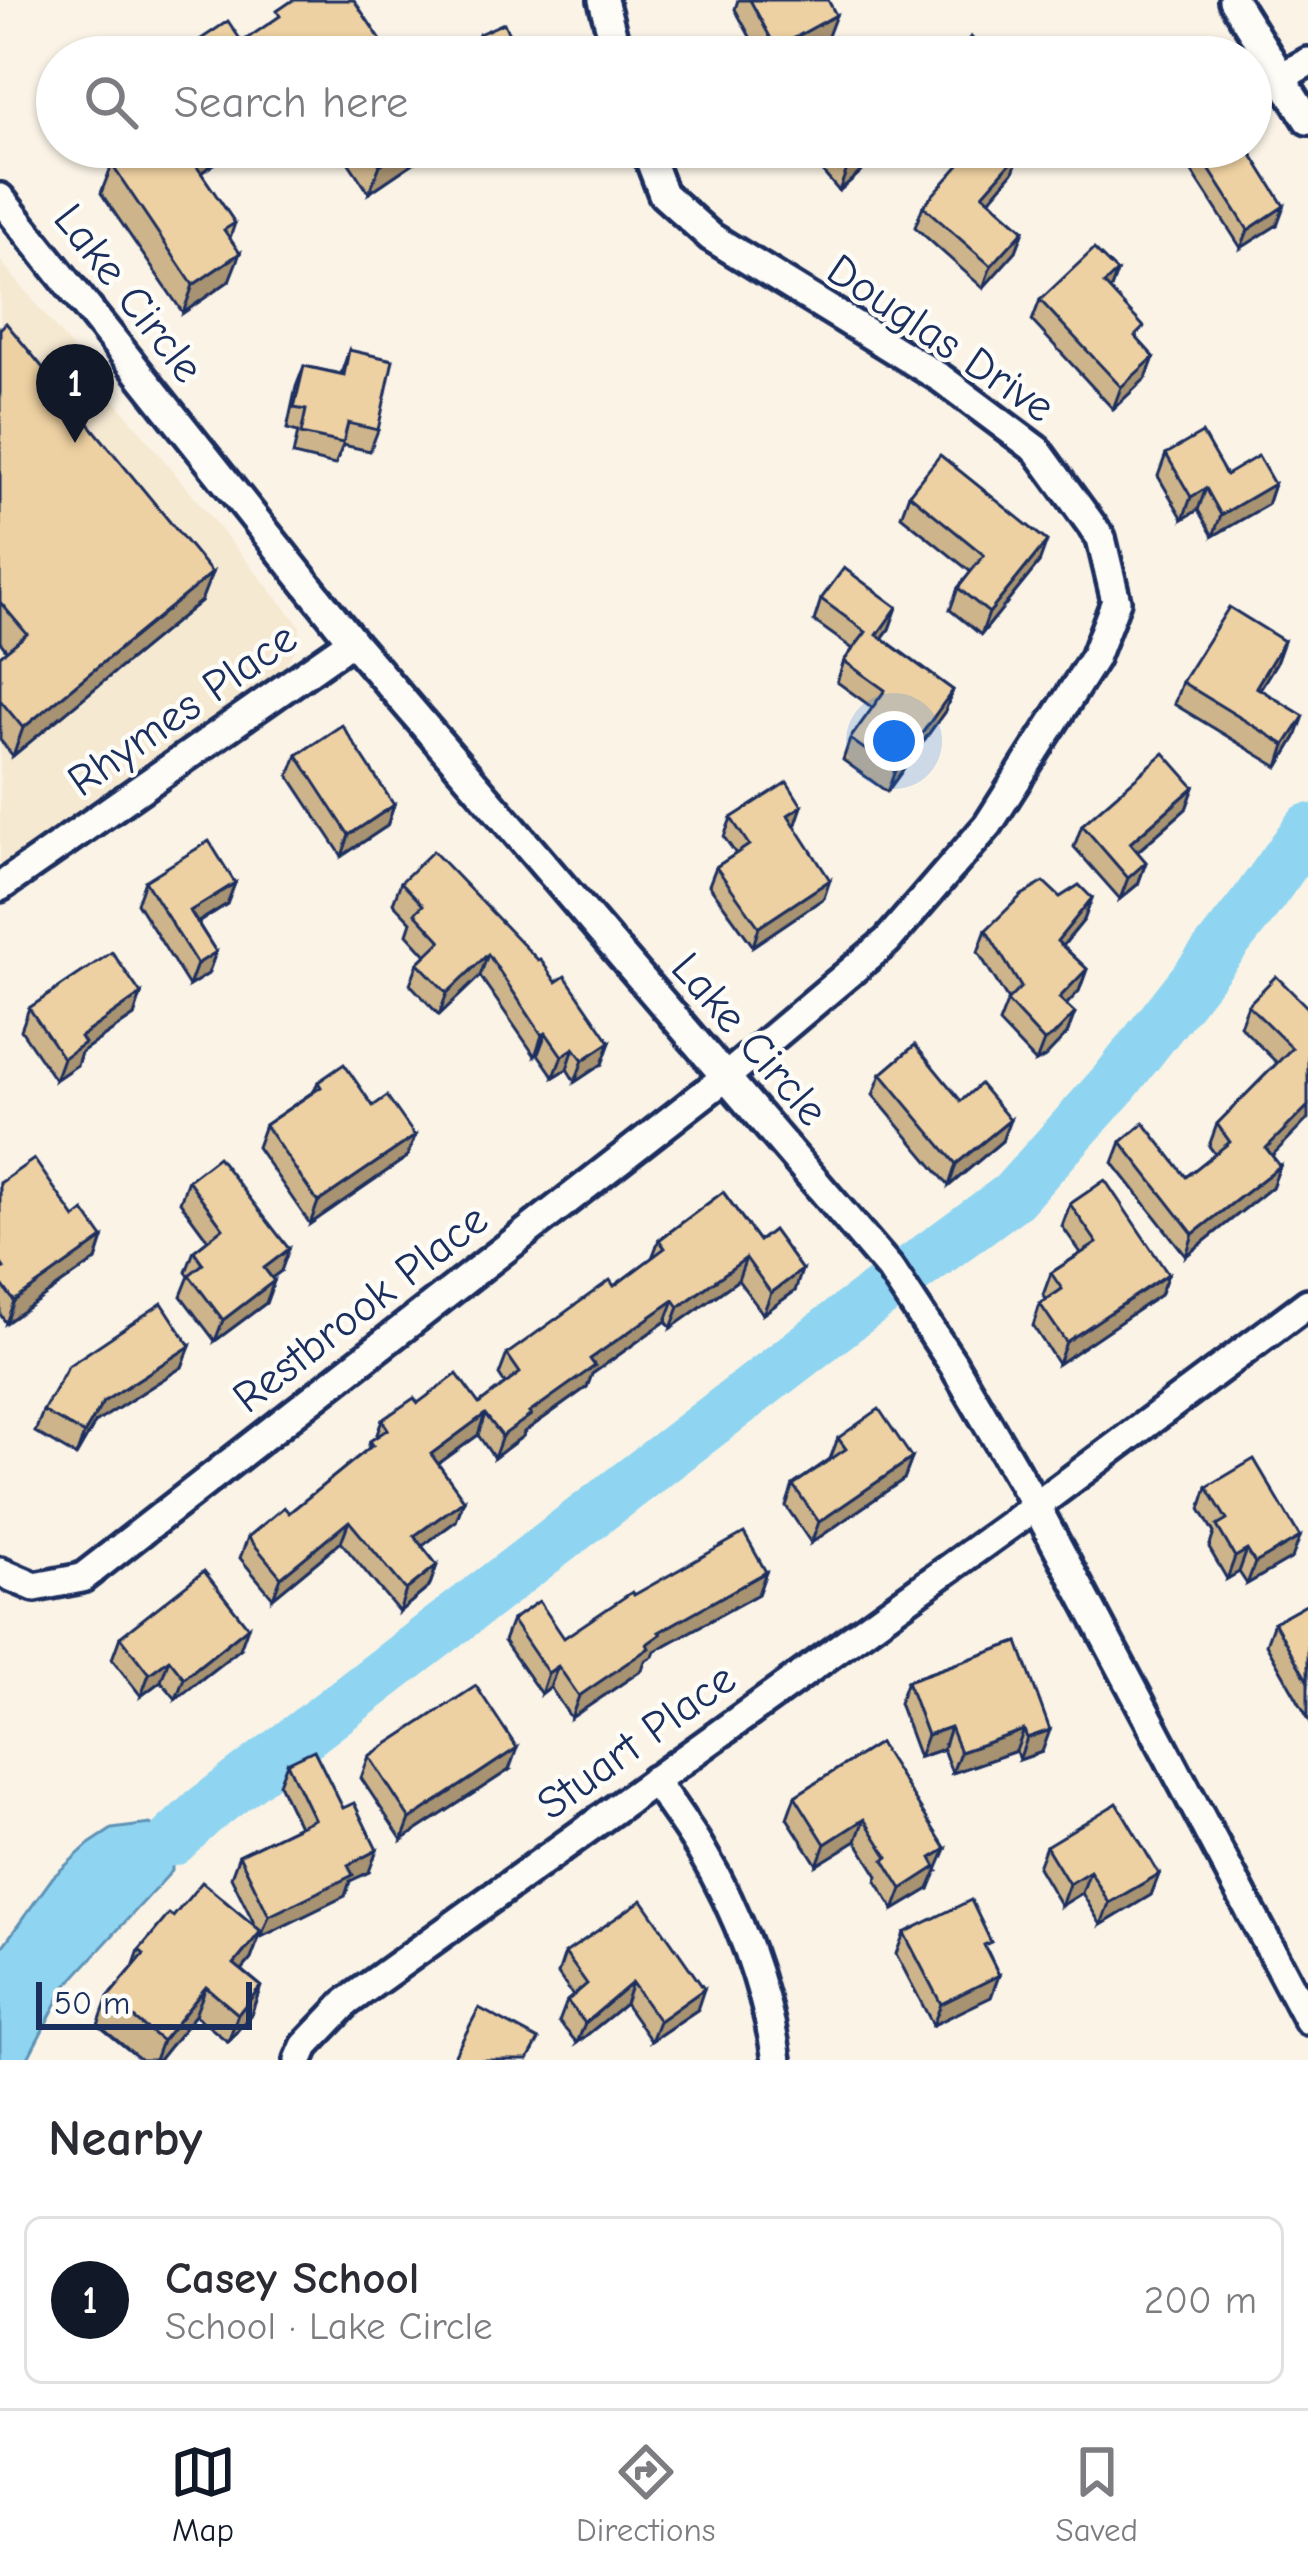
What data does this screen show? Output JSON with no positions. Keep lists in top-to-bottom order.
{
  "streets": {
    "street": [
      "Lake Circle",
      "Douglas Drive",
      "Rhymes Place",
      "Restbrook Place",
      "Stuart Place"
    ]
  },
  "crossings": [
    ["Lake Circle", "Douglas Drive"],
    ["Lake Circle", "Rhymes Place"],
    ["Lake Circle", "Restbrook Place"],
    ["Lake Circle", "Stuart Place"],
    ["Douglas Drive", "Restbrook Place"]
  ],
  "scale_bar": "50 m",
  "page": {
    "search": "Search here",
    "pins": "1",
    "scale": "50 m",
    "heading": "Nearby",
    "list": [
      {
        "mark": "1",
        "name": "Casey School",
        "note": "School · Lake Circle",
        "value": "200 m"
      }
    ],
    "nav": ["Map", "Directions", "Saved"]
  }
}
